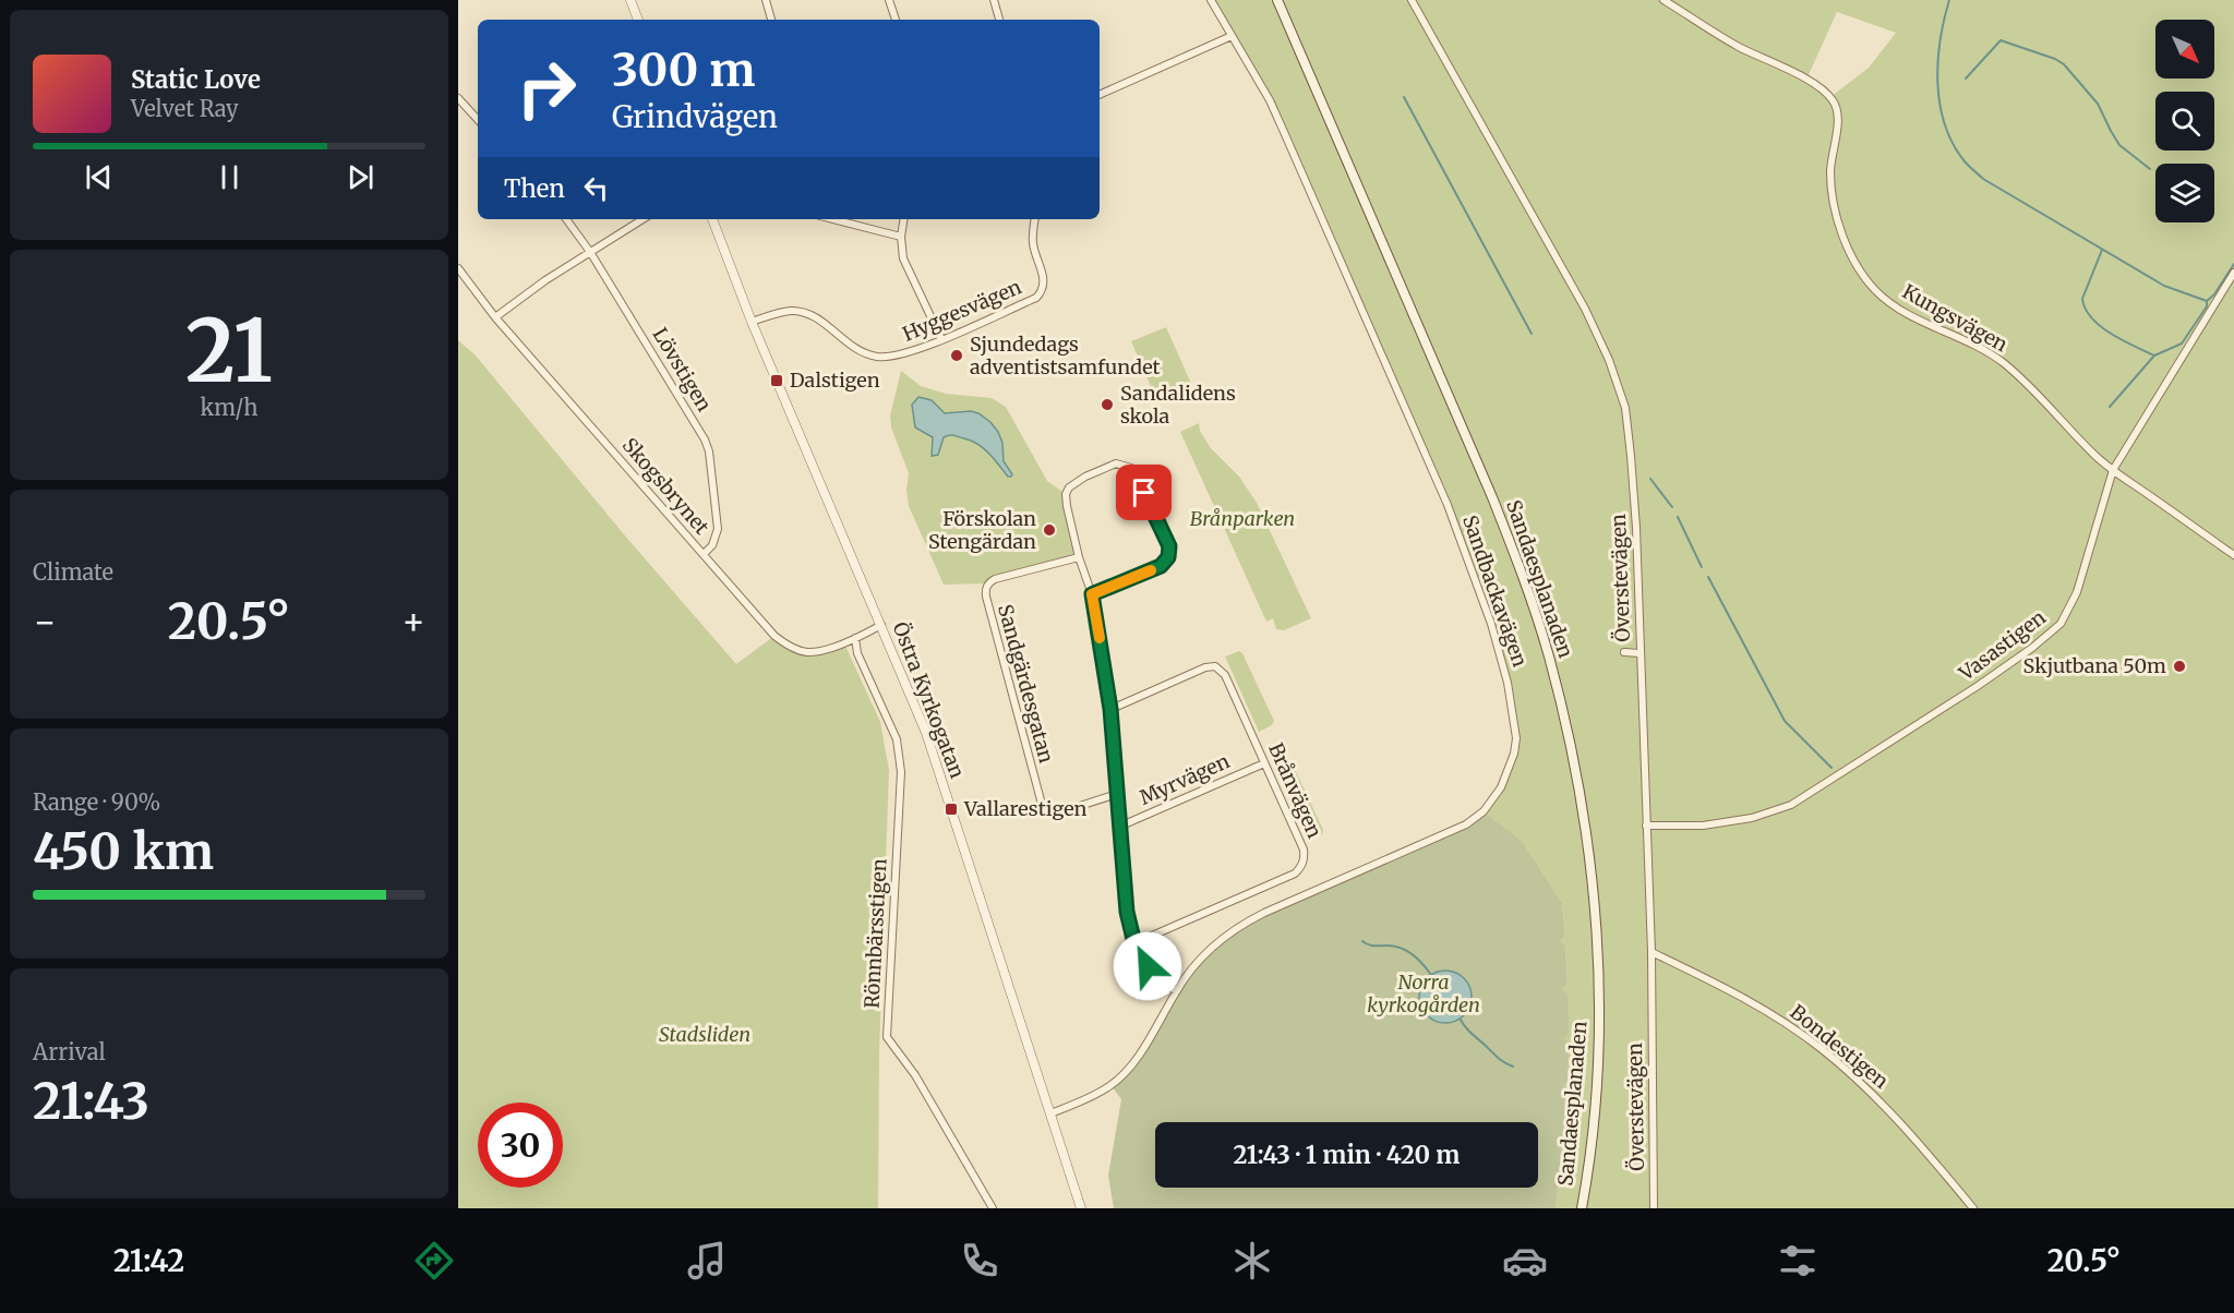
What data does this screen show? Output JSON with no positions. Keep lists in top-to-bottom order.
{
  "streets": {
    "main road": ["Sandaesplanaden"],
    "street": [
      "Hyggesvägen",
      "Kungsvägen",
      "Lövstigen",
      "Skogsbrynet",
      "Överstevägen",
      "Sandbackavägen",
      "Vasastigen",
      "Sandgärdesgatan",
      "Östra Kyrkogatan",
      "Myrvägen",
      "Brånvägen",
      "Rönnbärsstigen",
      "Bondestigen"
    ]
  },
  "crossings": [
    ["Hyggesvägen", "Östra Kyrkogatan"],
    ["Kungsvägen", "Vasastigen"],
    ["Lövstigen", "Skogsbrynet"],
    ["Skogsbrynet", "Östra Kyrkogatan"],
    ["Skogsbrynet", "Rönnbärsstigen"],
    ["Överstevägen", "Vasastigen"],
    ["Överstevägen", "Bondestigen"],
    ["Sandbackavägen", "Östra Kyrkogatan"],
    ["Myrvägen", "Brånvägen"]
  ],
  "parks": ["Brånparken", "Norra kyrkogården", "Stadsliden"],
  "places": {
    "other": [
      "Sjundedags adventistsamfundet",
      "Sandalidens skola",
      "Förskolan Stengärdan",
      "Skjutbana 50m"
    ],
    "transit": ["Dalstigen", "Vallarestigen"]
  },
  "north": "bottom right",
  "page": {
    "turn": ["300 m", "Grindvägen"],
    "song": ["Static Love", "Velvet Ray"],
    "then": "Then",
    "tile": [
      ["21", "km/h"],
      "Climate",
      ["Range · 90%", "450 km"],
      ["Arrival", "21:43"]
    ],
    "heat": ["−", "20.5°", "+"],
    "limit": "30",
    "trip": "21:43 · 1 min · 420 m",
    "tabs": ["21:42", "20.5°"]
  }
}
